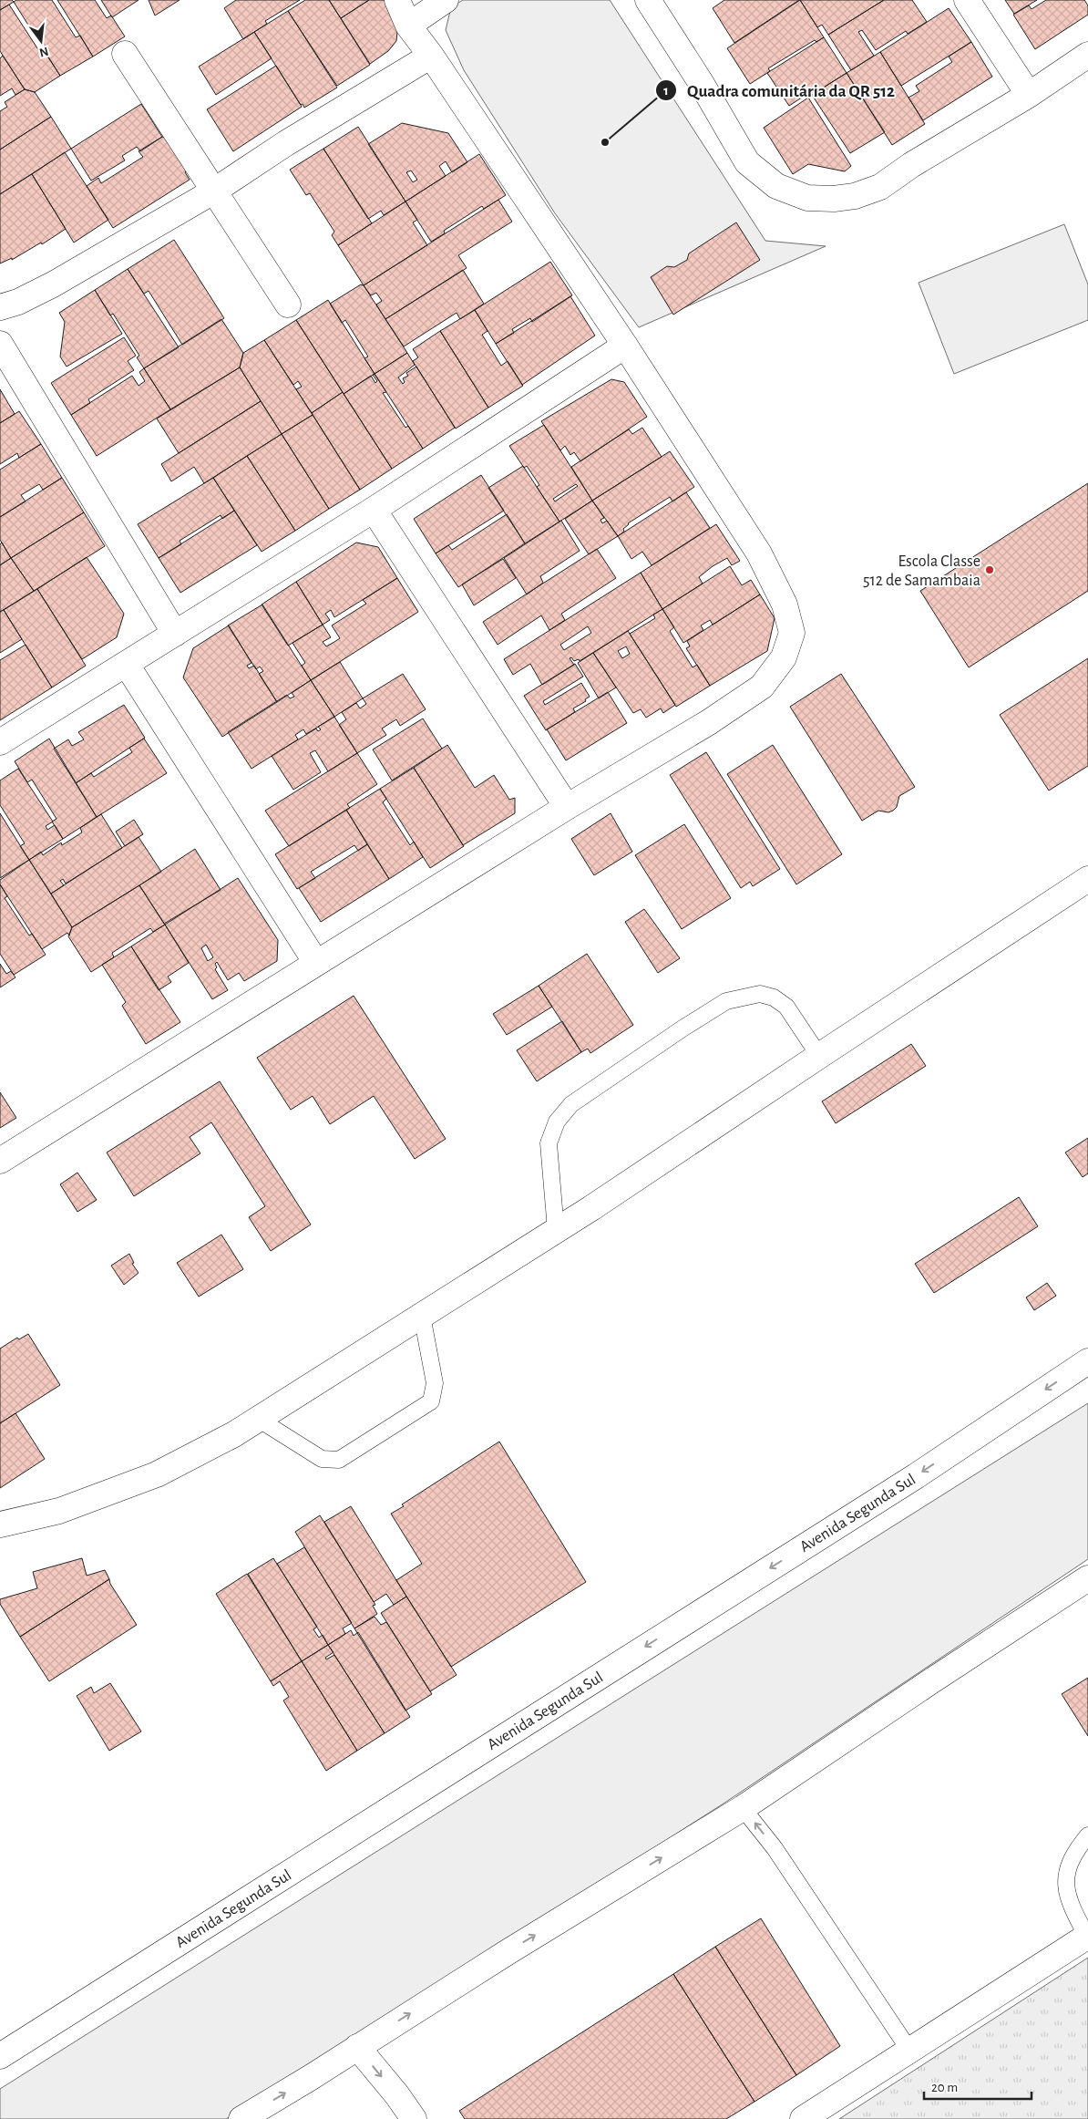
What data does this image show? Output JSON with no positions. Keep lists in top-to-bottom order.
{
  "streets": {
    "street": ["Avenida Segunda Sul"]
  },
  "places": ["Quadra comunitária da QR 512", "Escola Classe 512 de Samambaia"],
  "scale_bar": "20 m",
  "north": "bottom"
}
